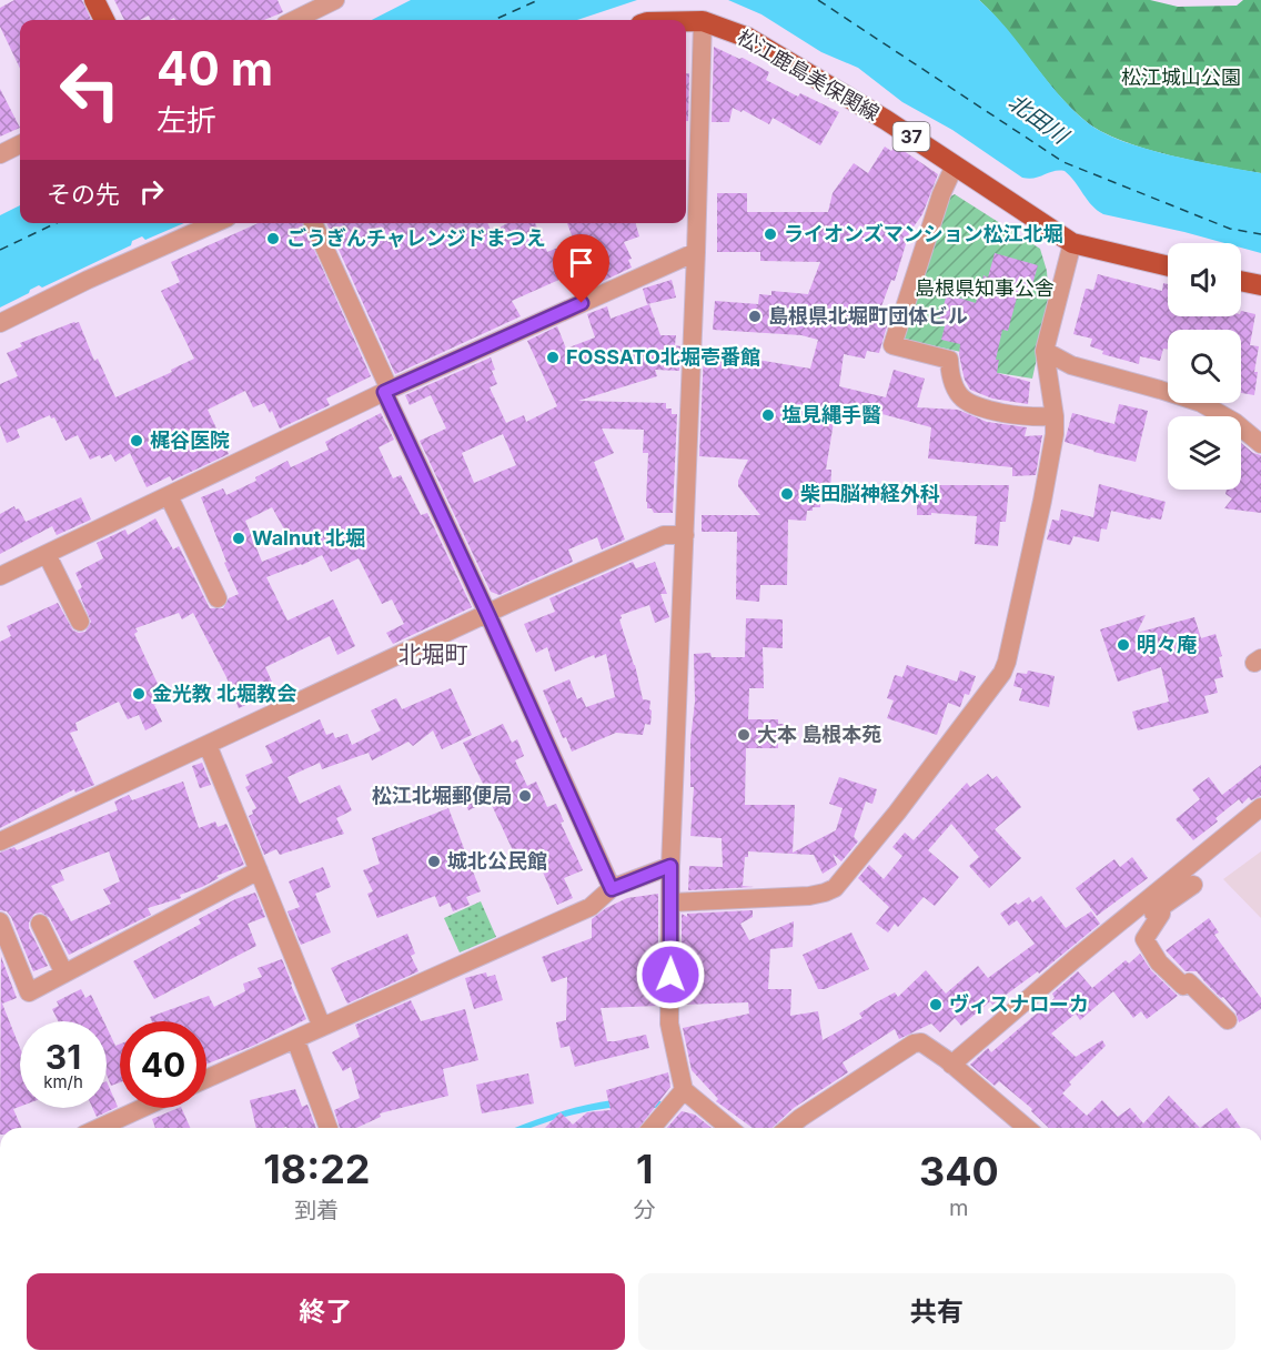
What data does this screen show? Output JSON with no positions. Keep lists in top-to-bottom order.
{
  "streets": {
    "main road": ["松江鹿島美保関線", "37"]
  },
  "districts": ["北堀町"],
  "water": ["北田川"],
  "parks": ["松江城山公園", "島根県知事公舎"],
  "places": [
    "ライオンズマンション松江北堀",
    "ごうぎんチャレンジドまつえ",
    "島根県北堀町団体ビル",
    "FOSSATO北堀壱番館",
    "塩見縄手醫",
    "梶谷医院",
    "柴田脳神経外科",
    "Walnut 北堀",
    "明々庵",
    "金光教 北堀教会",
    "大本 島根本苑",
    "松江北堀郵便局",
    "城北公民館",
    "ヴィスナローカ"
  ],
  "page": {
    "turn": ["40 m", "左折"],
    "then": "その先",
    "speed": "31 km/h",
    "limit": "40",
    "eta": [
      "18:22",
      "到着",
      "1",
      "分",
      "340",
      "m"
    ],
    "buttons": ["終了", "共有"]
  }
}
